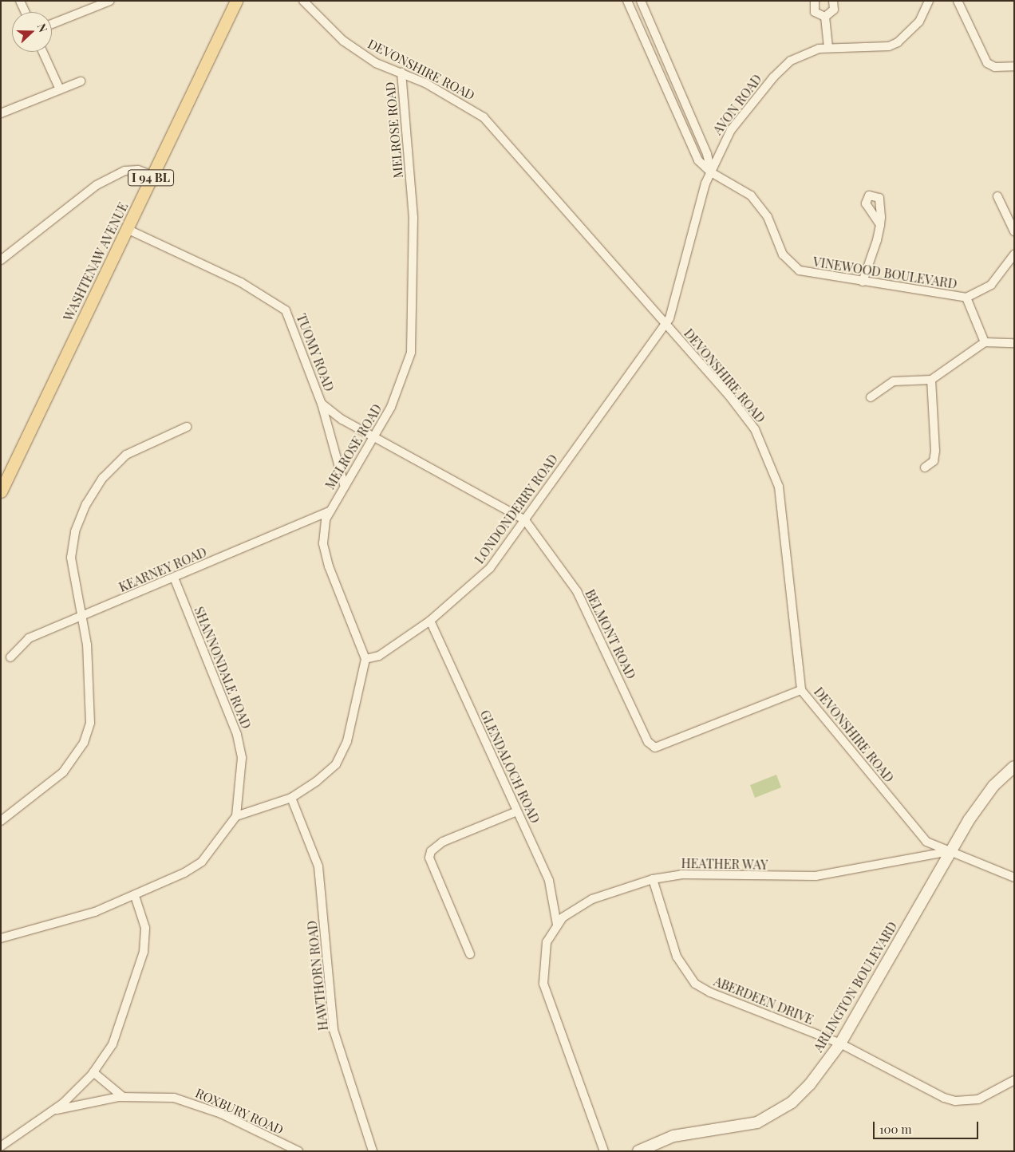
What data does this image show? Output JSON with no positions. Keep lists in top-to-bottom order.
{
  "streets": {
    "main road": ["I 94 BL", "WASHTENAW AVENUE"],
    "street": [
      "DEVONSHIRE ROAD",
      "AVON ROAD",
      "MELROSE ROAD",
      "VINEWOOD BOULEVARD",
      "TUOMY ROAD",
      "LONDONDERRY ROAD",
      "KEARNEY ROAD",
      "BELMONT ROAD",
      "SHANNONDALE ROAD",
      "GLENDALOCH ROAD",
      "HEATHER WAY",
      "HAWTHORN ROAD",
      "ARLINGTON BOULEVARD",
      "ABERDEEN DRIVE",
      "ROXBURY ROAD"
    ]
  },
  "crossings": [
    ["DEVONSHIRE ROAD", "AVON ROAD"],
    ["DEVONSHIRE ROAD", "MELROSE ROAD"],
    ["DEVONSHIRE ROAD", "LONDONDERRY ROAD"],
    ["DEVONSHIRE ROAD", "BELMONT ROAD"],
    ["DEVONSHIRE ROAD", "HEATHER WAY"],
    ["DEVONSHIRE ROAD", "ARLINGTON BOULEVARD"],
    ["AVON ROAD", "VINEWOOD BOULEVARD"],
    ["AVON ROAD", "LONDONDERRY ROAD"],
    ["MELROSE ROAD", "TUOMY ROAD"],
    ["MELROSE ROAD", "LONDONDERRY ROAD"],
    ["MELROSE ROAD", "KEARNEY ROAD"],
    ["MELROSE ROAD", "BELMONT ROAD"],
    ["WASHTENAW AVENUE", "TUOMY ROAD"],
    ["TUOMY ROAD", "BELMONT ROAD"],
    ["LONDONDERRY ROAD", "BELMONT ROAD"],
    ["LONDONDERRY ROAD", "GLENDALOCH ROAD"],
    ["KEARNEY ROAD", "SHANNONDALE ROAD"],
    ["GLENDALOCH ROAD", "HEATHER WAY"],
    ["HEATHER WAY", "ARLINGTON BOULEVARD"],
    ["HEATHER WAY", "ABERDEEN DRIVE"],
    ["ARLINGTON BOULEVARD", "ABERDEEN DRIVE"]
  ],
  "scale_bar": "100 m",
  "north": "right"
}
